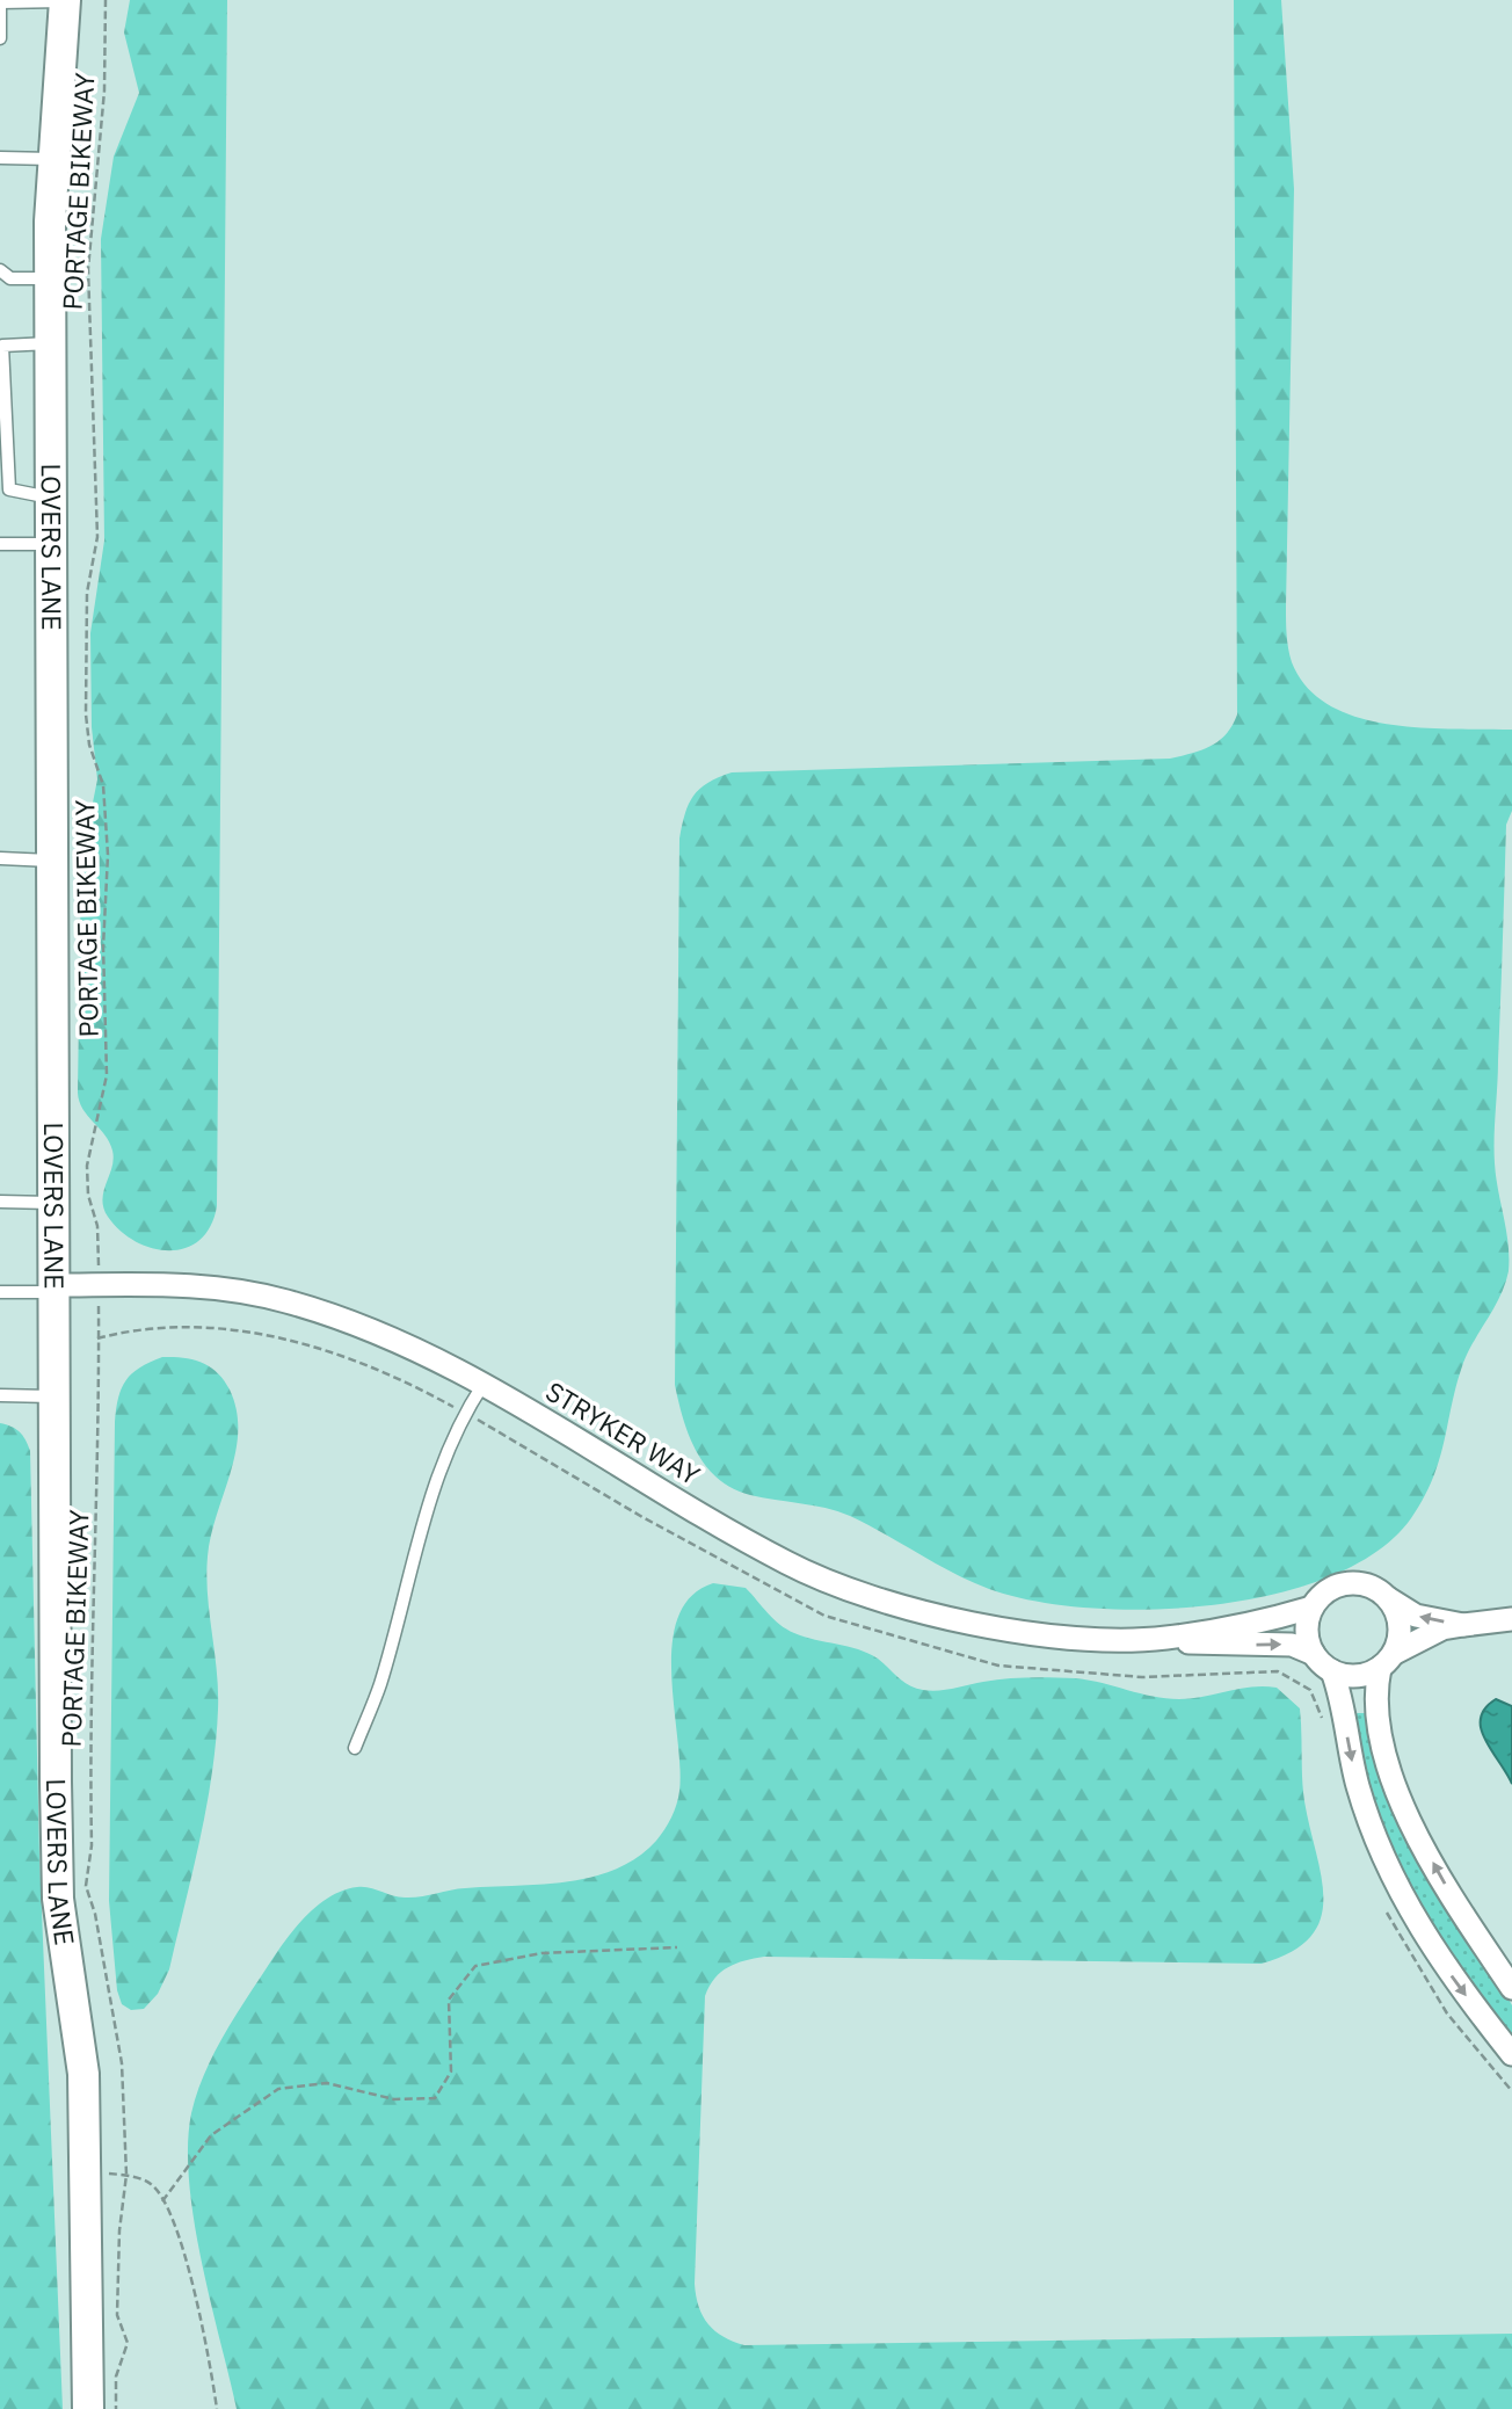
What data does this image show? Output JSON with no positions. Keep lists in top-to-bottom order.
{
  "streets": {
    "street": ["LOVERS LANE", "STRYKER WAY"],
    "path": ["PORTAGE BIKEWAY"]
  },
  "crossings": [
    ["LOVERS LANE", "STRYKER WAY"]
  ]
}
